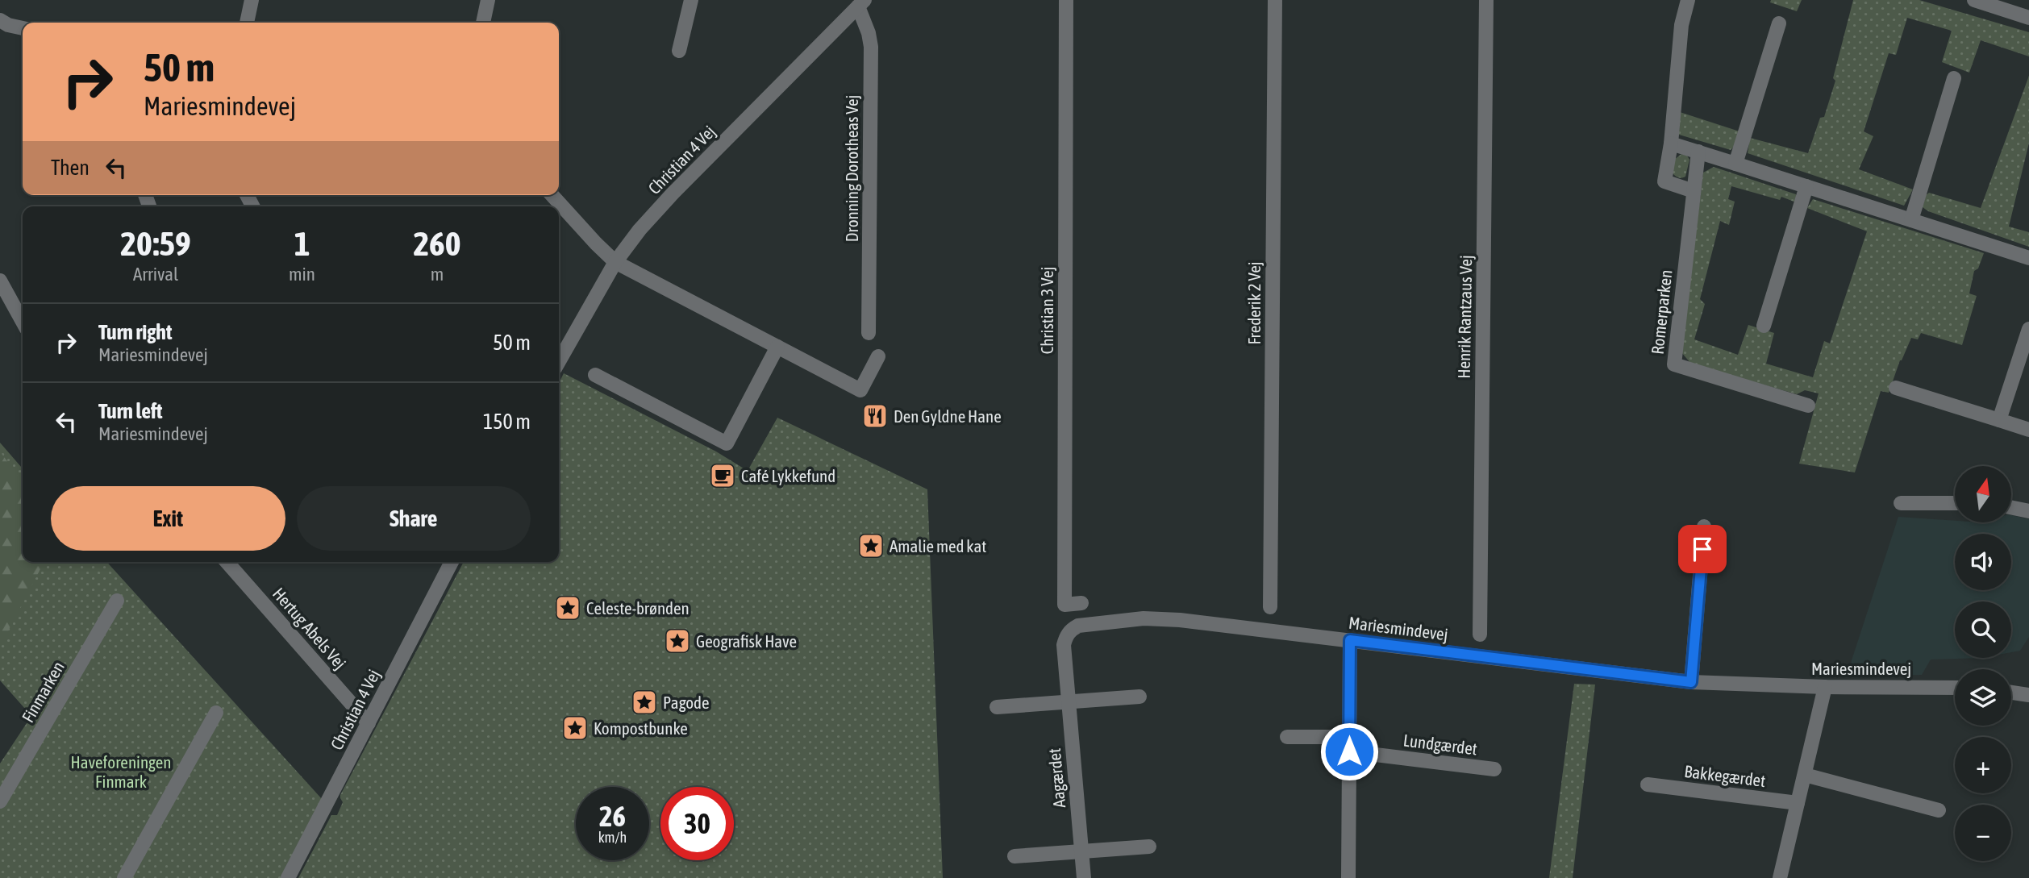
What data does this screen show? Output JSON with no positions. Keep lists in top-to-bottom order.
{
  "streets": {
    "street": [
      "Christian 4 Vej",
      "Dronning Dorotheas Vej",
      "Frederik 2 Vej",
      "Christian 3 Vej",
      "Romerparken",
      "Henrik Rantzaus Vej",
      "Hertug Abels Vej",
      "Mariesmindevej",
      "Finmarken",
      "Lundgærdet",
      "Bakkegærdet",
      "Aagærdet"
    ]
  },
  "crossings": [
    ["Christian 4 Vej", "Dronning Dorotheas Vej"],
    ["Christian 4 Vej", "Hertug Abels Vej"],
    ["Mariesmindevej", "Aagærdet"]
  ],
  "parks": ["Haveforeningen Finmark"],
  "places": {
    "restaurant": ["Den Gyldne Hane"],
    "cafe": ["Café Lykkefund"],
    "place": [
      "Amalie med kat",
      "Celeste-brønden",
      "Geografisk Have",
      "Pagode",
      "Kompostbunke"
    ]
  },
  "north": "top",
  "page": {
    "turn": ["50 m", "Mariesmindevej"],
    "then": "Then",
    "eta": [
      "20:59",
      "Arrival",
      "1",
      "min",
      "260",
      "m"
    ],
    "list": [
      {
        "name": "Turn right",
        "note": "Mariesmindevej",
        "value": "50 m"
      },
      {
        "name": "Turn left",
        "note": "Mariesmindevej",
        "value": "150 m"
      }
    ],
    "map_buttons": ["+", "−"],
    "buttons": ["Exit", "Share"],
    "speed": "26 km/h",
    "limit": "30"
  }
}
